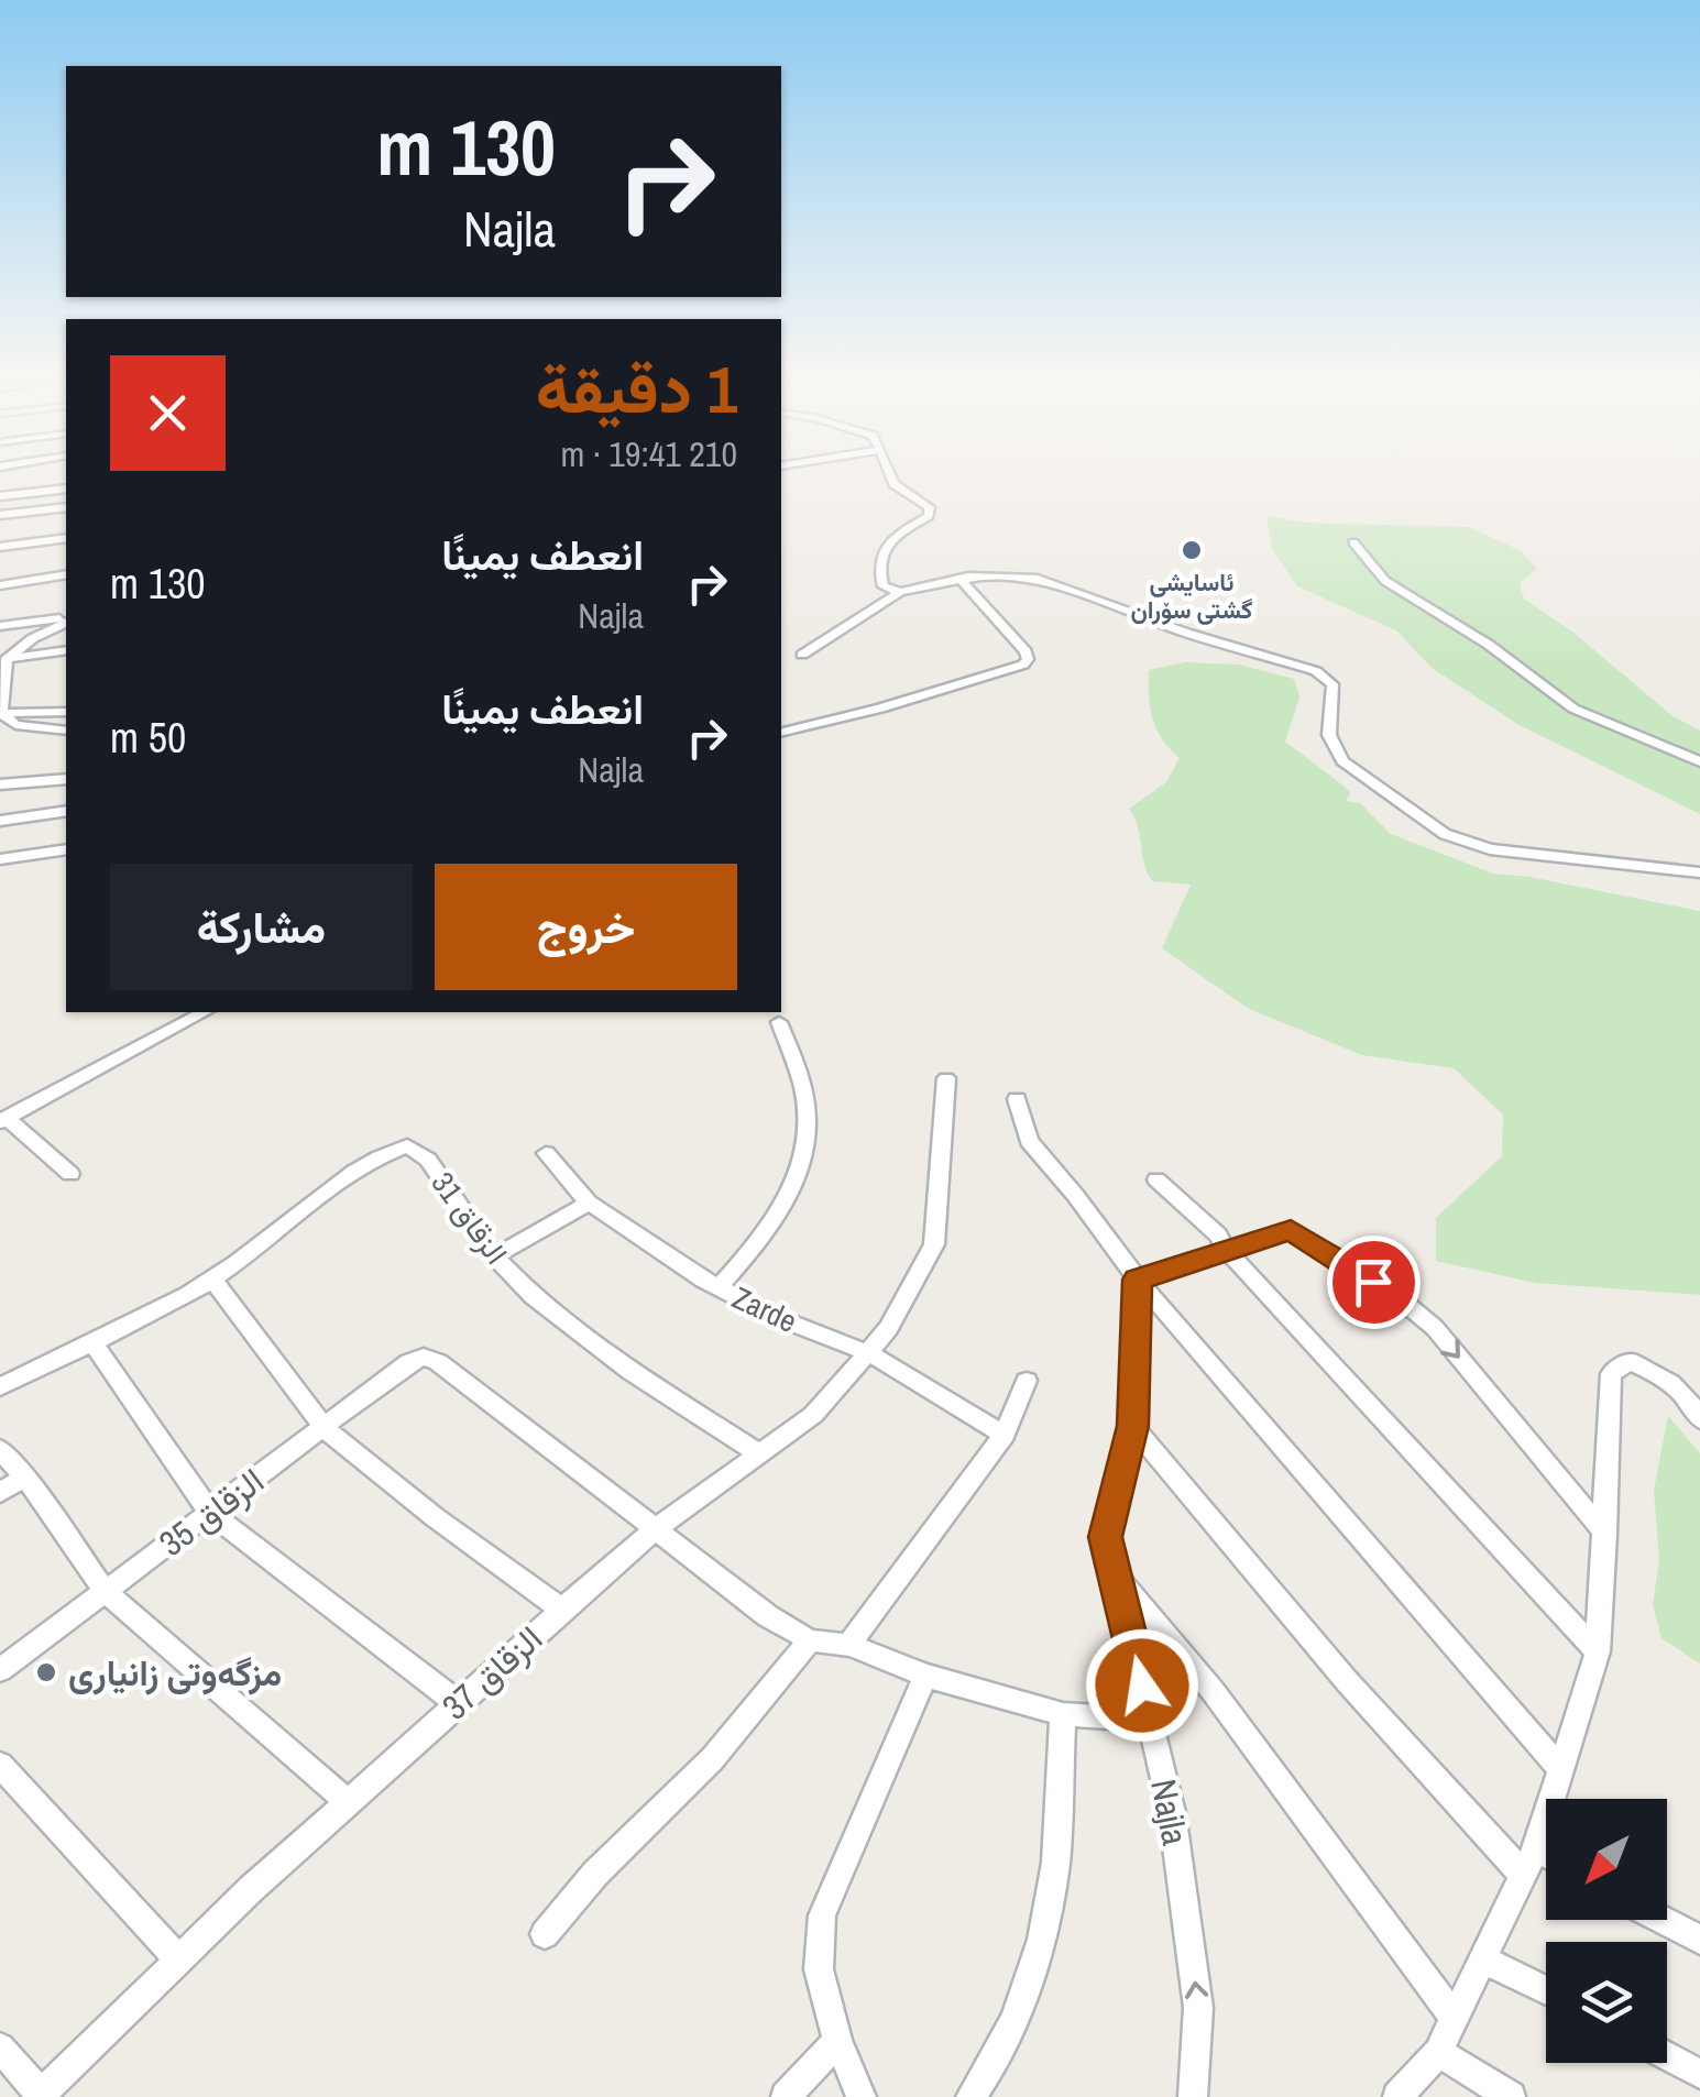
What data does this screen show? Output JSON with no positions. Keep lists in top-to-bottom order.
{
  "streets": {
    "street": [
      "الزقاق 31",
      "Zarde",
      "الزقاق 35",
      "الزقاق 37",
      "Najla"
    ]
  },
  "crossings": [
    ["الزقاق 31", "الزقاق 37"],
    ["Zarde", "الزقاق 37"],
    ["الزقاق 35", "الزقاق 37"]
  ],
  "places": ["ئاسایشی گشتی سۆران", "مزگەوتی زانیاری"],
  "north": "bottom left",
  "page": {
    "turn": ["130 m", "Najla"],
    "heading": ["1 دقيقة", "210 m · 19:41"],
    "list": [
      {
        "name": "انعطف يمينًا",
        "note": "Najla",
        "value": "130 m"
      },
      {
        "name": "انعطف يمينًا",
        "note": "Najla",
        "value": "50 m"
      }
    ],
    "buttons": ["خروج", "مشاركة"]
  }
}
